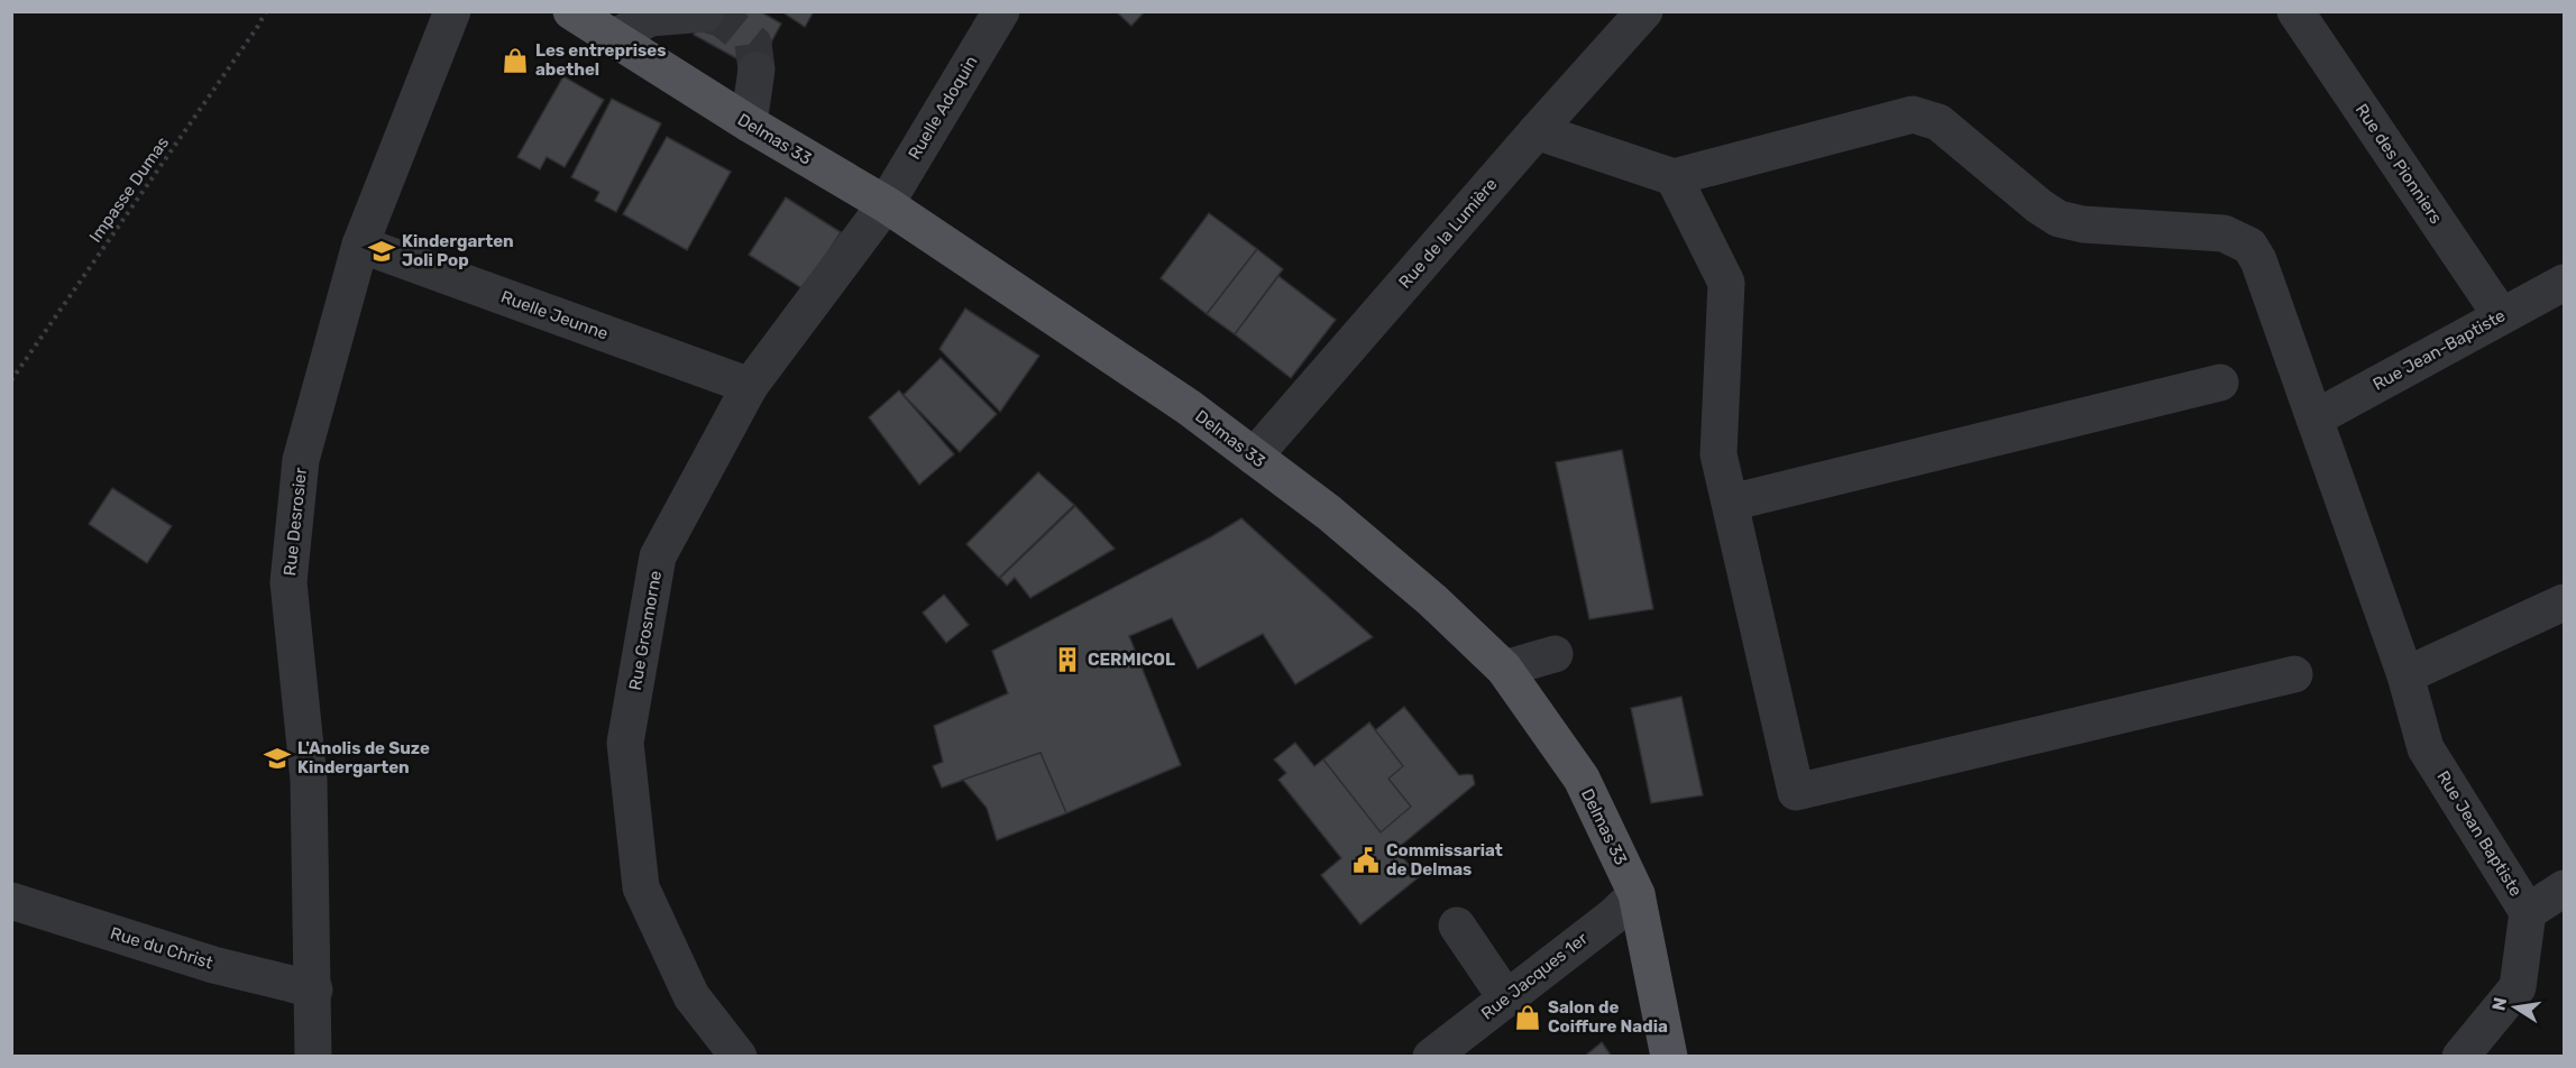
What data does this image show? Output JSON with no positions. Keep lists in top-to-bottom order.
{
  "streets": {
    "main road": ["Delmas 33"],
    "street": [
      "Ruelle Adoquin",
      "Rue des Pionniers",
      "Rue de la Lumière",
      "Ruelle Jeunne",
      "Rue Jean-Baptiste",
      "Rue Desrosier",
      "Rue Grosmorne",
      "Rue Jean Baptiste",
      "Rue du Christ",
      "Rue Jacques 1er"
    ],
    "path": ["Impasse Dumas"]
  },
  "crossings": [
    ["Ruelle Adoquin", "Delmas 33"],
    ["Ruelle Adoquin", "Rue Grosmorne"],
    ["Delmas 33", "Rue de la Lumière"],
    ["Delmas 33", "Rue Grosmorne"],
    ["Delmas 33", "Rue Jacques 1er"],
    ["Rue des Pionniers", "Rue Jean-Baptiste"],
    ["Ruelle Jeunne", "Rue Desrosier"],
    ["Ruelle Jeunne", "Rue Grosmorne"],
    ["Rue Jean-Baptiste", "Rue Jean Baptiste"],
    ["Rue Desrosier", "Rue du Christ"]
  ],
  "places": {
    "shop": ["Les entreprises abethel", "Salon de Coiffure Nadia"],
    "school or university": ["Kindergarten Joli Pop", "L'Anolis de Suze Kindergarten"],
    "building": ["CERMICOL"],
    "public building": ["Commissariat de Delmas"]
  },
  "north": "left"
}
